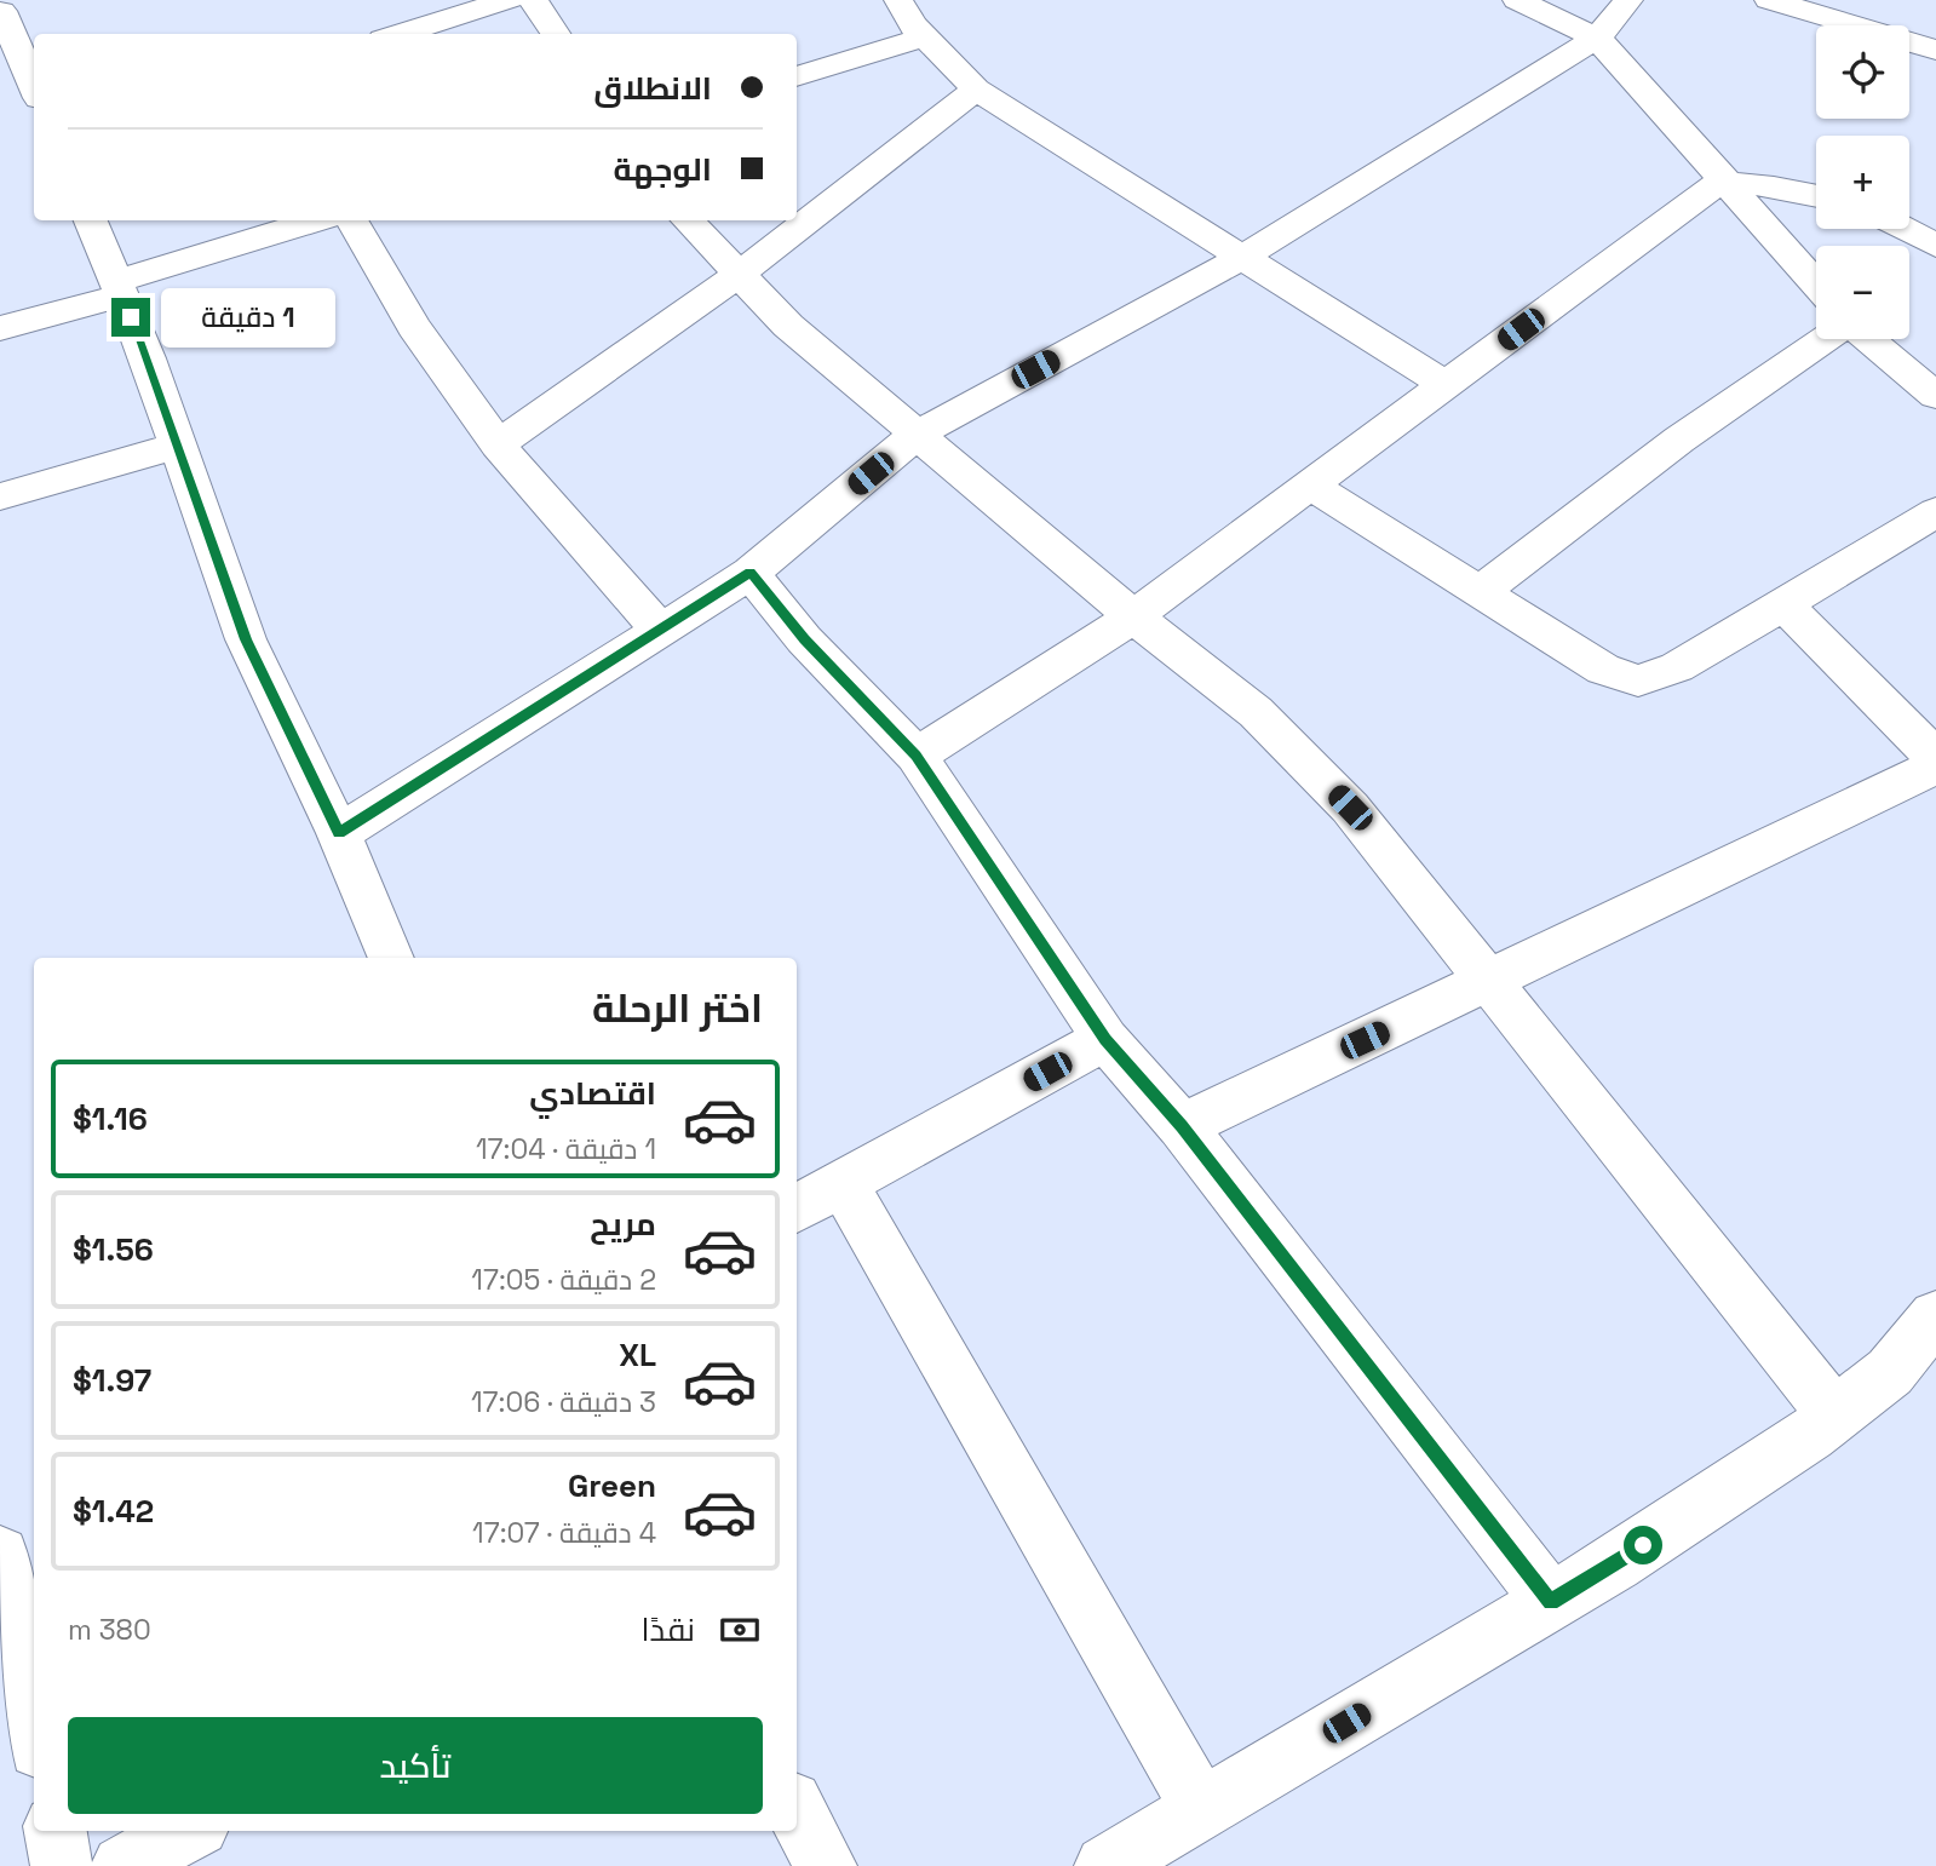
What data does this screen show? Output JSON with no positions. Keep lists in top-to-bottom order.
{
  "page": {
    "map_buttons": ["+", "−"],
    "banner": ["الانطلاق", "الوجهة"],
    "bubble": "1 دقيقة",
    "heading": "اختر الرحلة",
    "list": [
      {
        "name": "اقتصادي",
        "note": "1 دقيقة · 17:04",
        "value": "$1.16"
      },
      {
        "name": "مريح",
        "note": "2 دقيقة · 17:05",
        "value": "$1.56"
      },
      {
        "name": "XL",
        "note": "3 دقيقة · 17:06",
        "value": "$1.97"
      },
      {
        "name": "Green",
        "note": "4 دقيقة · 17:07",
        "value": "$1.42"
      }
    ],
    "pay": ["نقدًا", "380 m"],
    "buttons": "تأكيد"
  }
}
